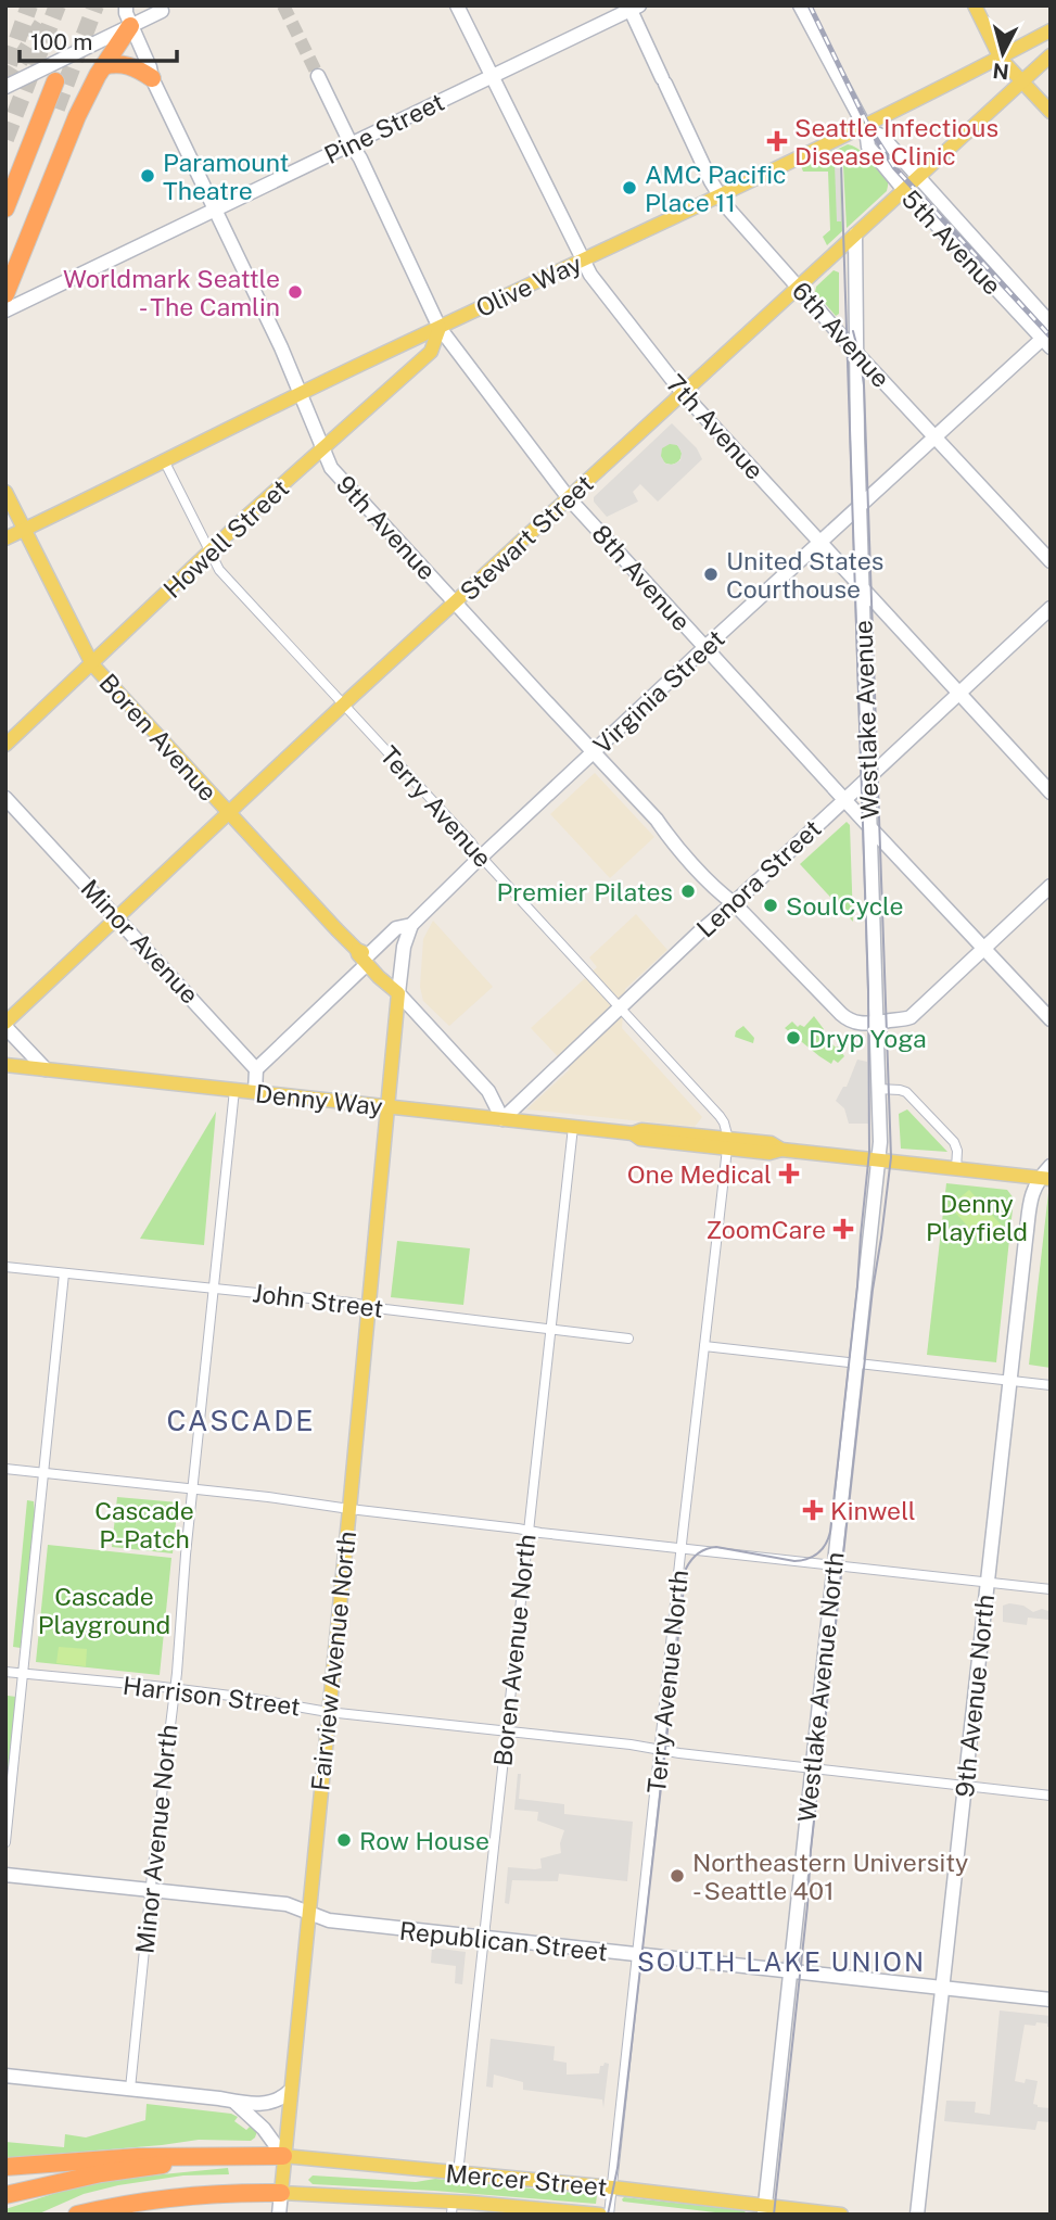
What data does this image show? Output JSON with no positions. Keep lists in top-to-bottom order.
{
  "streets": {
    "main road": [
      "Pine Street",
      "5th Avenue",
      "Olive Way",
      "6th Avenue",
      "7th Avenue",
      "9th Avenue",
      "Stewart Street",
      "Howell Street",
      "8th Avenue",
      "Virginia Street",
      "Westlake Avenue",
      "Boren Avenue",
      "Lenora Street",
      "Minor Avenue",
      "Denny Way",
      "Fairview Avenue North",
      "Westlake Avenue North",
      "9th Avenue North",
      "Republican Street",
      "Mercer Street"
    ],
    "street": [
      "Terry Avenue",
      "John Street",
      "Boren Avenue North",
      "Terry Avenue North",
      "Harrison Street",
      "Minor Avenue North"
    ]
  },
  "crossings": [
    ["Pine Street", "6th Avenue"],
    ["Pine Street", "7th Avenue"],
    ["Pine Street", "9th Avenue"],
    ["Pine Street", "8th Avenue"],
    ["5th Avenue", "Olive Way"],
    ["5th Avenue", "Stewart Street"],
    ["5th Avenue", "Virginia Street"],
    ["Olive Way", "6th Avenue"],
    ["Olive Way", "7th Avenue"],
    ["Olive Way", "9th Avenue"],
    ["Olive Way", "Howell Street"],
    ["Olive Way", "8th Avenue"],
    ["Olive Way", "Boren Avenue"],
    ["Olive Way", "Terry Avenue"],
    ["6th Avenue", "Stewart Street"],
    ["6th Avenue", "Virginia Street"],
    ["6th Avenue", "Westlake Avenue"],
    ["7th Avenue", "Stewart Street"],
    ["7th Avenue", "Virginia Street"],
    ["7th Avenue", "Westlake Avenue"],
    ["7th Avenue", "Lenora Street"],
    ["9th Avenue", "Stewart Street"],
    ["9th Avenue", "Howell Street"],
    ["9th Avenue", "Virginia Street"],
    ["9th Avenue", "Westlake Avenue"],
    ["9th Avenue", "Lenora Street"],
    ["Stewart Street", "8th Avenue"],
    ["Stewart Street", "Westlake Avenue"],
    ["Stewart Street", "Boren Avenue"],
    ["Stewart Street", "Terry Avenue"],
    ["Stewart Street", "Minor Avenue"],
    ["Howell Street", "8th Avenue"],
    ["Howell Street", "Boren Avenue"],
    ["Howell Street", "Terry Avenue"],
    ["8th Avenue", "Virginia Street"],
    ["8th Avenue", "Westlake Avenue"],
    ["8th Avenue", "Lenora Street"],
    ["Virginia Street", "Westlake Avenue"],
    ["Virginia Street", "Boren Avenue"],
    ["Virginia Street", "Terry Avenue"],
    ["Virginia Street", "Minor Avenue"],
    ["Westlake Avenue", "Lenora Street"],
    ["Westlake Avenue", "Denny Way"],
    ["Westlake Avenue", "Westlake Avenue North"],
    ["Boren Avenue", "Lenora Street"],
    ["Boren Avenue", "Denny Way"],
    ["Boren Avenue", "Fairview Avenue North"],
    ["Terry Avenue", "Lenora Street"],
    ["Terry Avenue", "Denny Way"],
    ["Terry Avenue", "Terry Avenue North"],
    ["Lenora Street", "Denny Way"],
    ["Denny Way", "Boren Avenue North"],
    ["Denny Way", "Fairview Avenue North"],
    ["Denny Way", "Terry Avenue North"],
    ["Denny Way", "Westlake Avenue North"],
    ["Denny Way", "9th Avenue North"],
    ["Denny Way", "Minor Avenue North"],
    ["John Street", "Boren Avenue North"],
    ["John Street", "Fairview Avenue North"],
    ["John Street", "Minor Avenue North"],
    ["Boren Avenue North", "Harrison Street"],
    ["Boren Avenue North", "Republican Street"],
    ["Boren Avenue North", "Mercer Street"],
    ["Fairview Avenue North", "Harrison Street"],
    ["Fairview Avenue North", "Republican Street"],
    ["Fairview Avenue North", "Mercer Street"],
    ["Terry Avenue North", "Harrison Street"],
    ["Terry Avenue North", "Republican Street"],
    ["Terry Avenue North", "Mercer Street"],
    ["Westlake Avenue North", "Harrison Street"],
    ["Westlake Avenue North", "Republican Street"],
    ["Westlake Avenue North", "Mercer Street"],
    ["Harrison Street", "9th Avenue North"],
    ["Harrison Street", "Minor Avenue North"],
    ["9th Avenue North", "Republican Street"],
    ["Minor Avenue North", "Republican Street"]
  ],
  "districts": ["CASCADE", "SOUTH LAKE UNION"],
  "parks": ["Denny Playfield", "Cascade P-Patch", "Cascade Playground"],
  "places": {
    "health": [
      "Seattle Infectious Disease Clinic",
      "One Medical",
      "ZoomCare",
      "Kinwell"
    ],
    "other": [
      "Paramount Theatre",
      "AMC Pacific Place 11",
      "Worldmark Seattle - The Camlin",
      "United States Courthouse",
      "Premier Pilates",
      "SoulCycle",
      "Dryp Yoga",
      "Row House",
      "Northeastern University - Seattle 401"
    ]
  },
  "scale_bar": "100 m",
  "north": "bottom"
}
